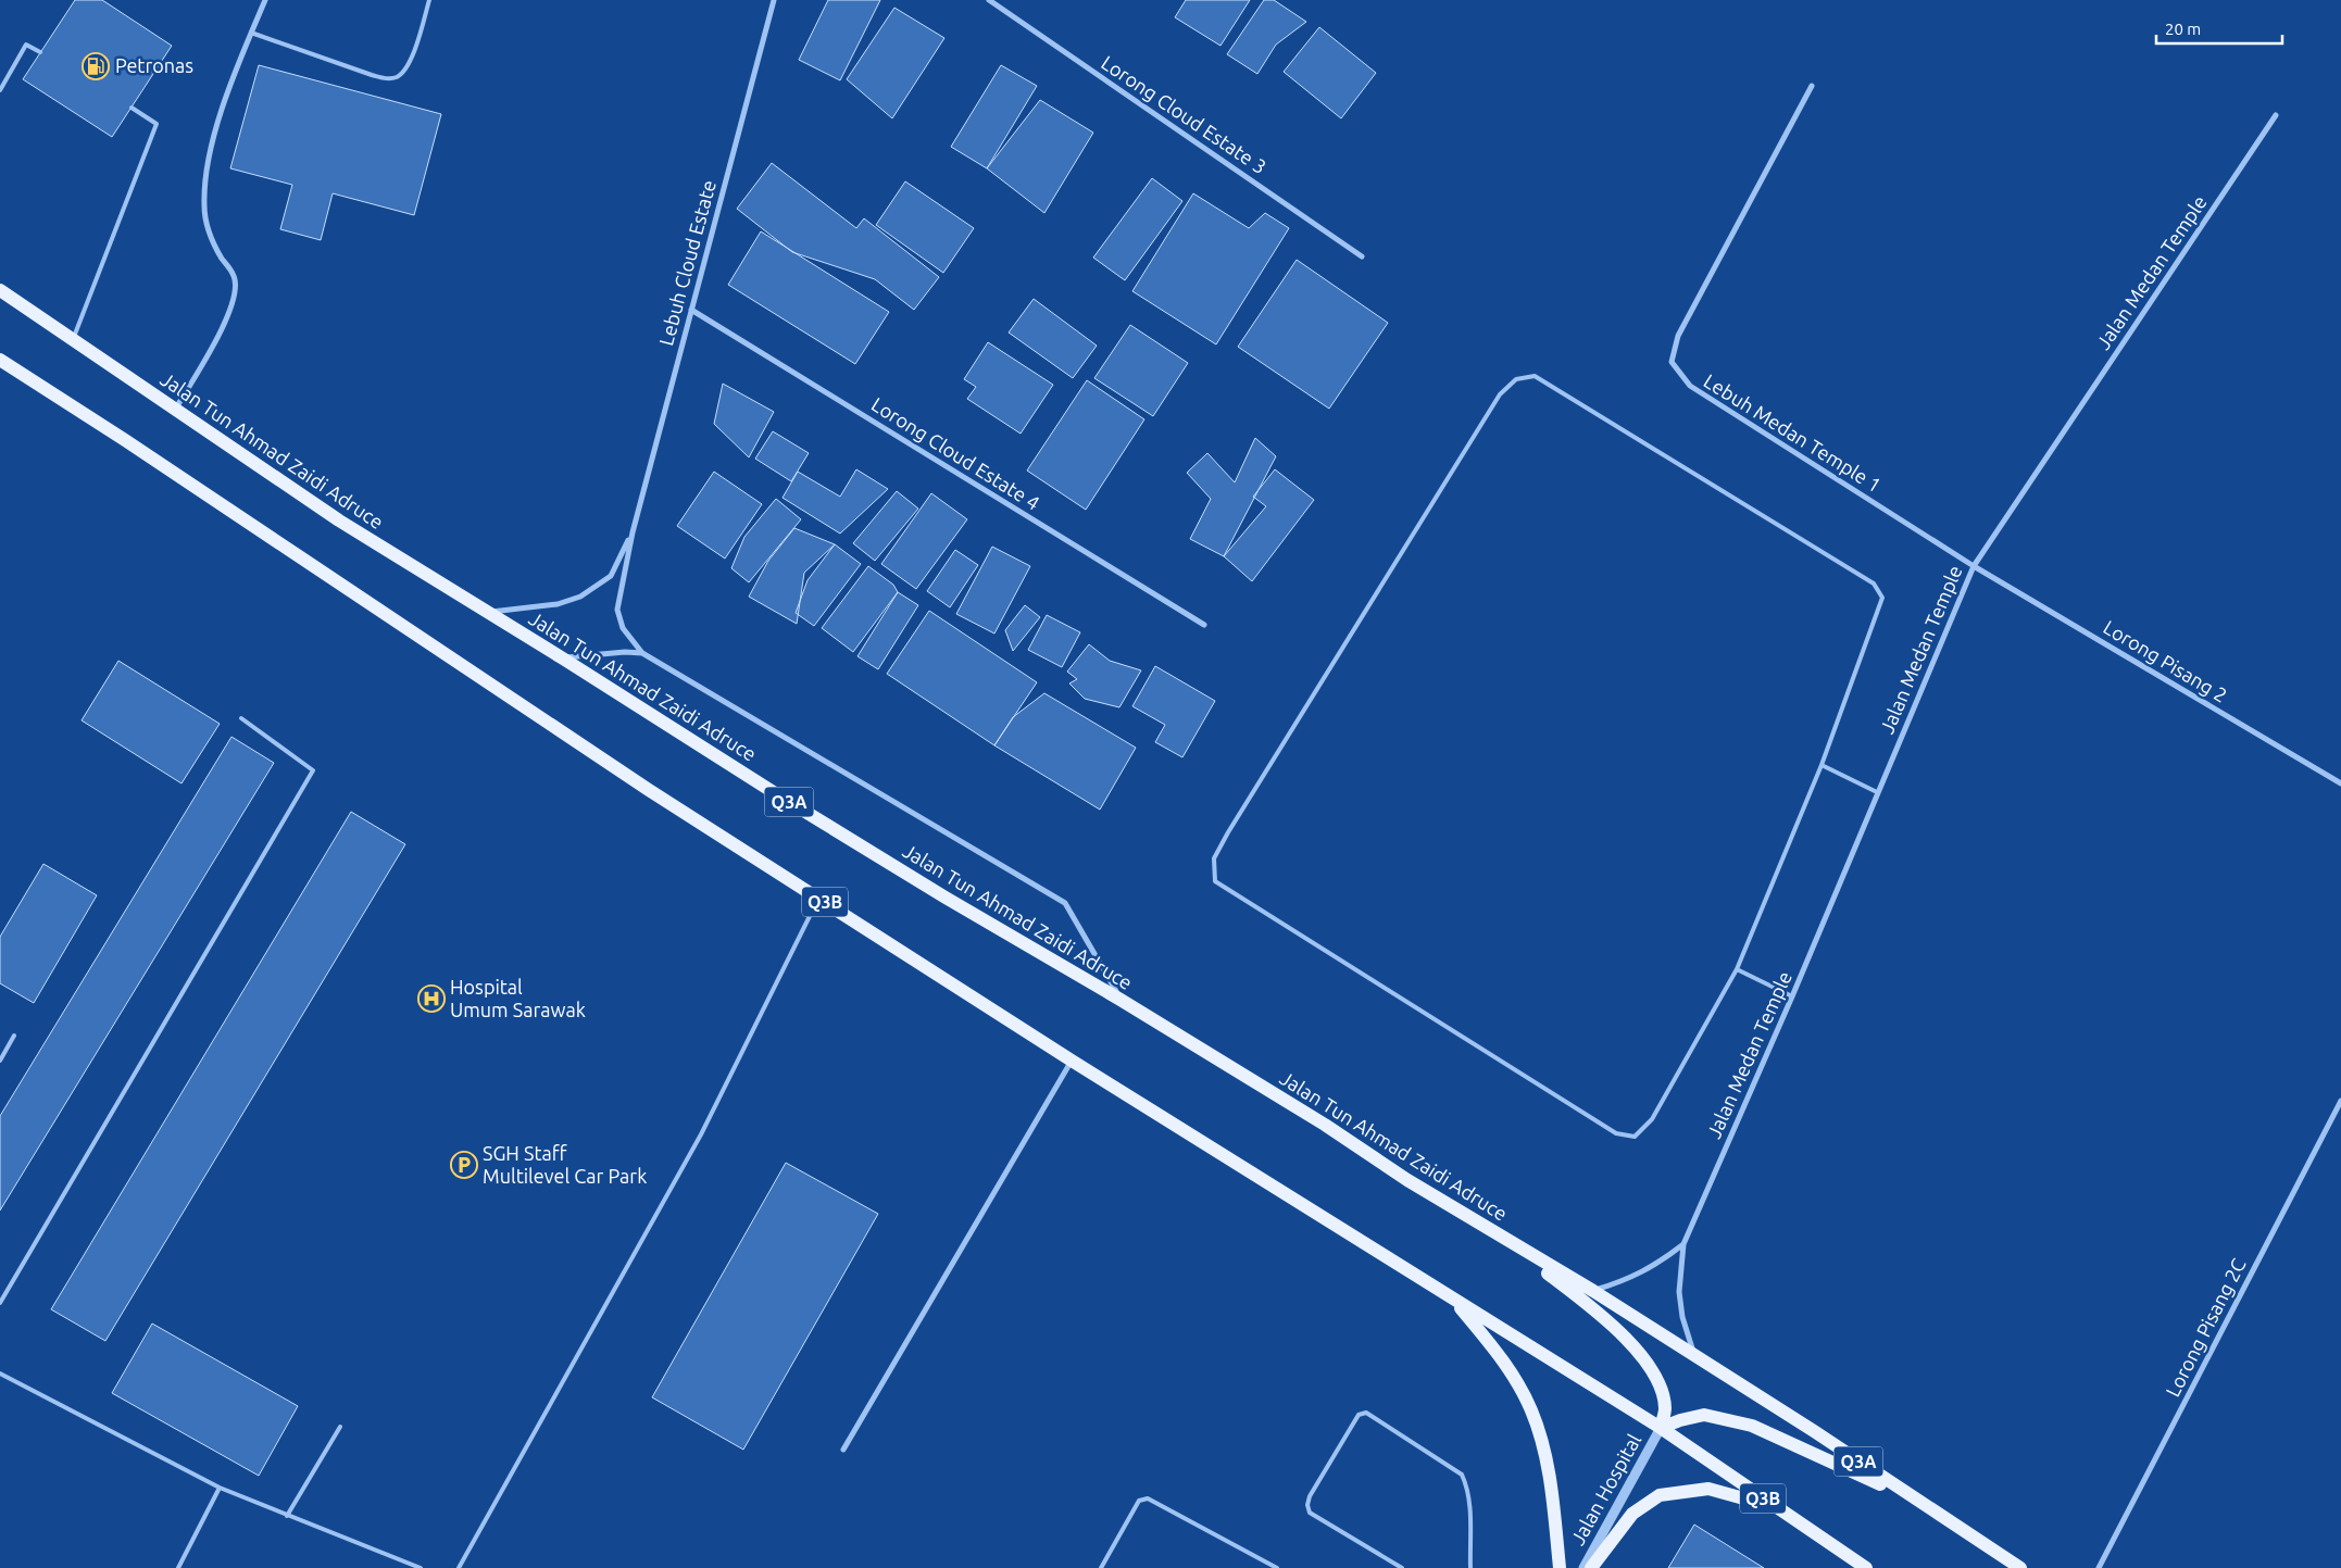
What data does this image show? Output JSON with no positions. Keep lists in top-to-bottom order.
{
  "streets": {
    "main road": ["Jalan Tun Ahmad Zaidi Adruce", "Q3A", "Q3B"],
    "street": [
      "Lorong Cloud Estate 3",
      "Lebuh Cloud Estate",
      "Jalan Medan Temple",
      "Lebuh Medan Temple 1",
      "Lorong Cloud Estate 4",
      "Lorong Pisang 2",
      "Lorong Pisang 2C",
      "Jalan Hospital"
    ]
  },
  "crossings": [
    ["Lebuh Cloud Estate", "Lorong Cloud Estate 4"],
    ["Jalan Medan Temple", "Lebuh Medan Temple 1"],
    ["Jalan Medan Temple", "Jalan Tun Ahmad Zaidi Adruce"],
    ["Jalan Medan Temple", "Lorong Pisang 2"],
    ["Lebuh Medan Temple 1", "Lorong Pisang 2"],
    ["Q3B", "Jalan Hospital"]
  ],
  "places": {
    "fuel station": ["Petronas"],
    "hospital": ["Hospital Umum Sarawak"],
    "parking": ["SGH Staff Multilevel Car Park"]
  },
  "scale_bar": "20 m"
}
